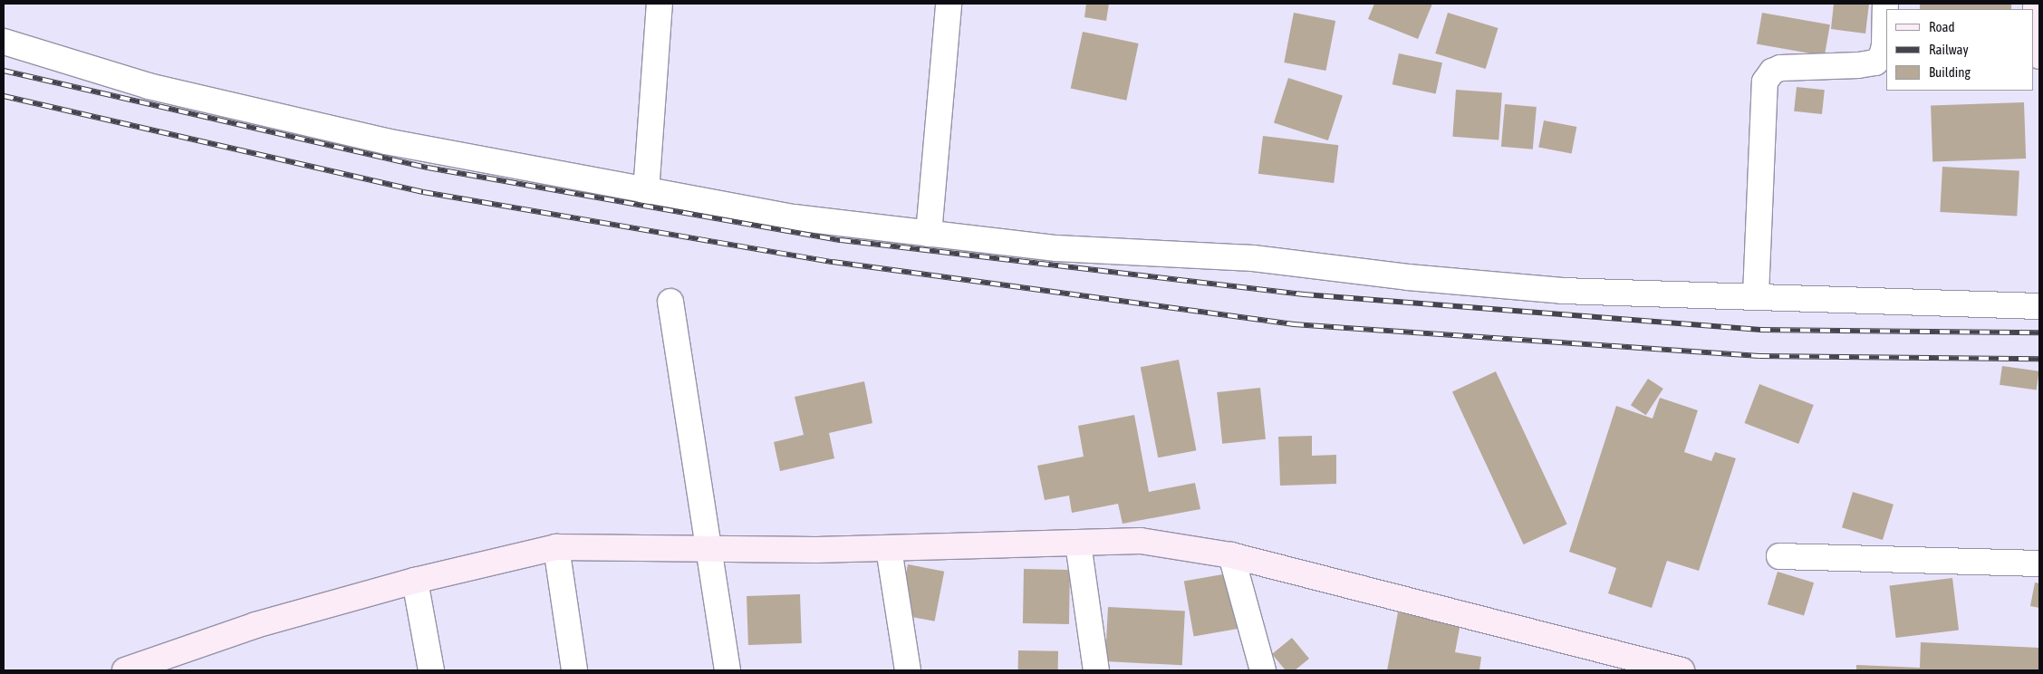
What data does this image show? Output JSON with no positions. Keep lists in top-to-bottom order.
{
  "legend": ["Road", "Railway", "Building"]
}
